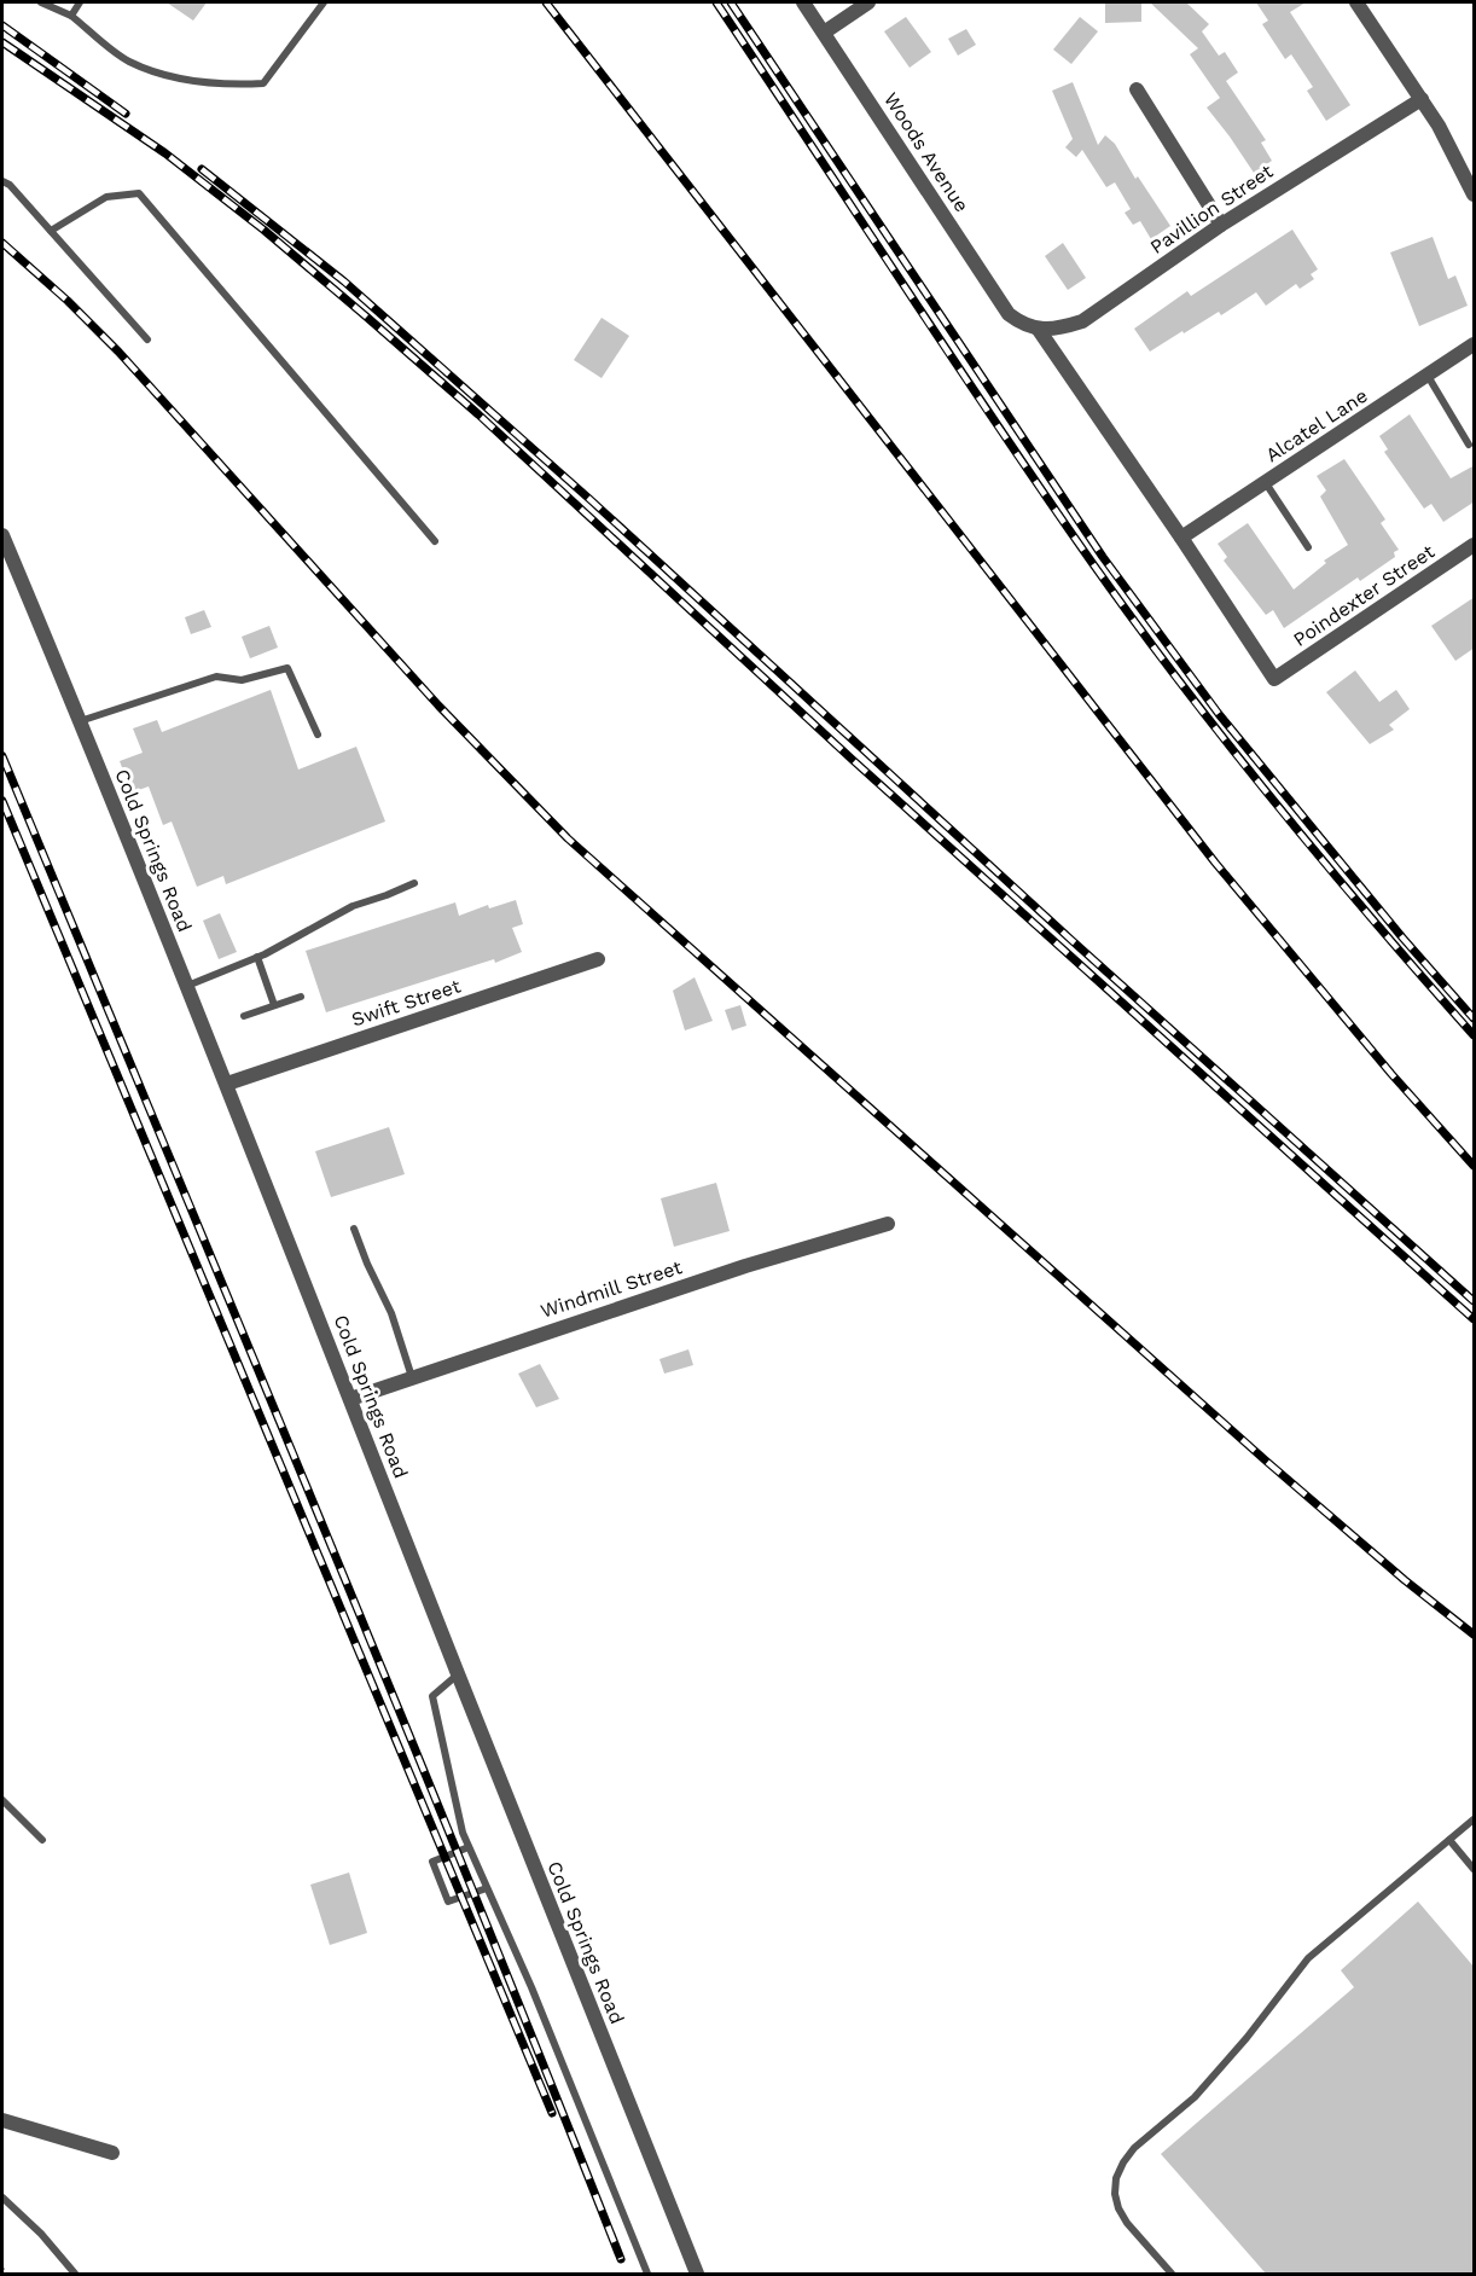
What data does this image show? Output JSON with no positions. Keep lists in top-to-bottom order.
{
  "streets": {
    "street": [
      "Woods Avenue",
      "Pavillion Street",
      "Alcatel Lane",
      "Poindexter Street",
      "Cold Springs Road",
      "Swift Street",
      "Windmill Street"
    ]
  },
  "crossings": [
    ["Woods Avenue", "Pavillion Street"],
    ["Alcatel Lane", "Poindexter Street"],
    ["Cold Springs Road", "Swift Street"],
    ["Cold Springs Road", "Windmill Street"]
  ]
}
